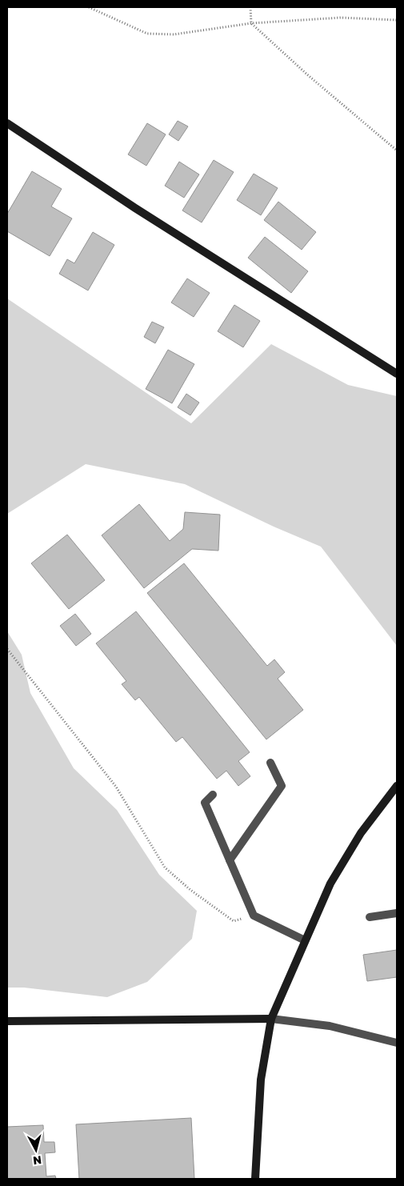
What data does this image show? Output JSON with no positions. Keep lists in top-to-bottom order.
{
  "north": "bottom"
}
